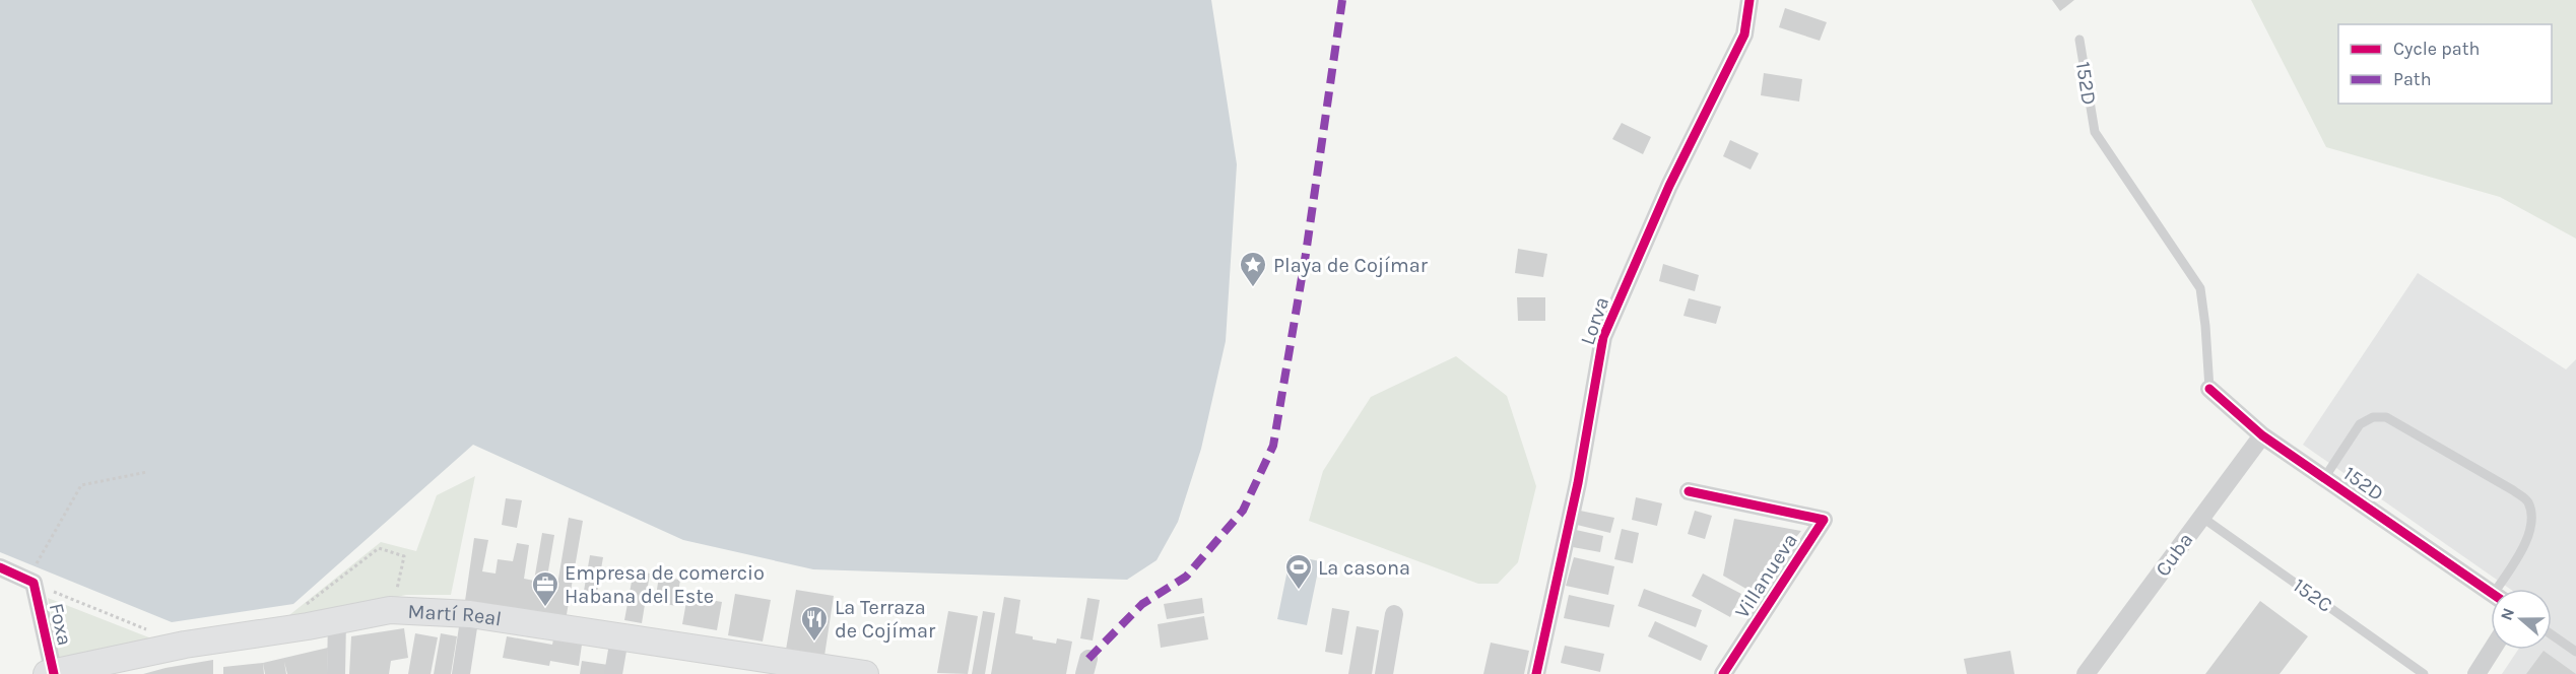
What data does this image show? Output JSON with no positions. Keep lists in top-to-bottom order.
{
  "streets": {
    "main road": ["Martí Real"],
    "street": [
      "152D",
      "Lorva",
      "Cuba",
      "Villanueva",
      "Foxa"
    ],
    "lane": ["152C"]
  },
  "crossings": [
    ["152D", "Cuba"],
    ["Cuba", "152C"],
    ["Martí Real", "Foxa"]
  ],
  "places": {
    "place": ["Playa de Cojímar"],
    "sports": ["La casona"],
    "office": ["Empresa de comercio Habana del Este"],
    "restaurant": ["La Terraza de Cojímar"]
  },
  "legend": ["Cycle path", "Path"],
  "north": "left"
}
